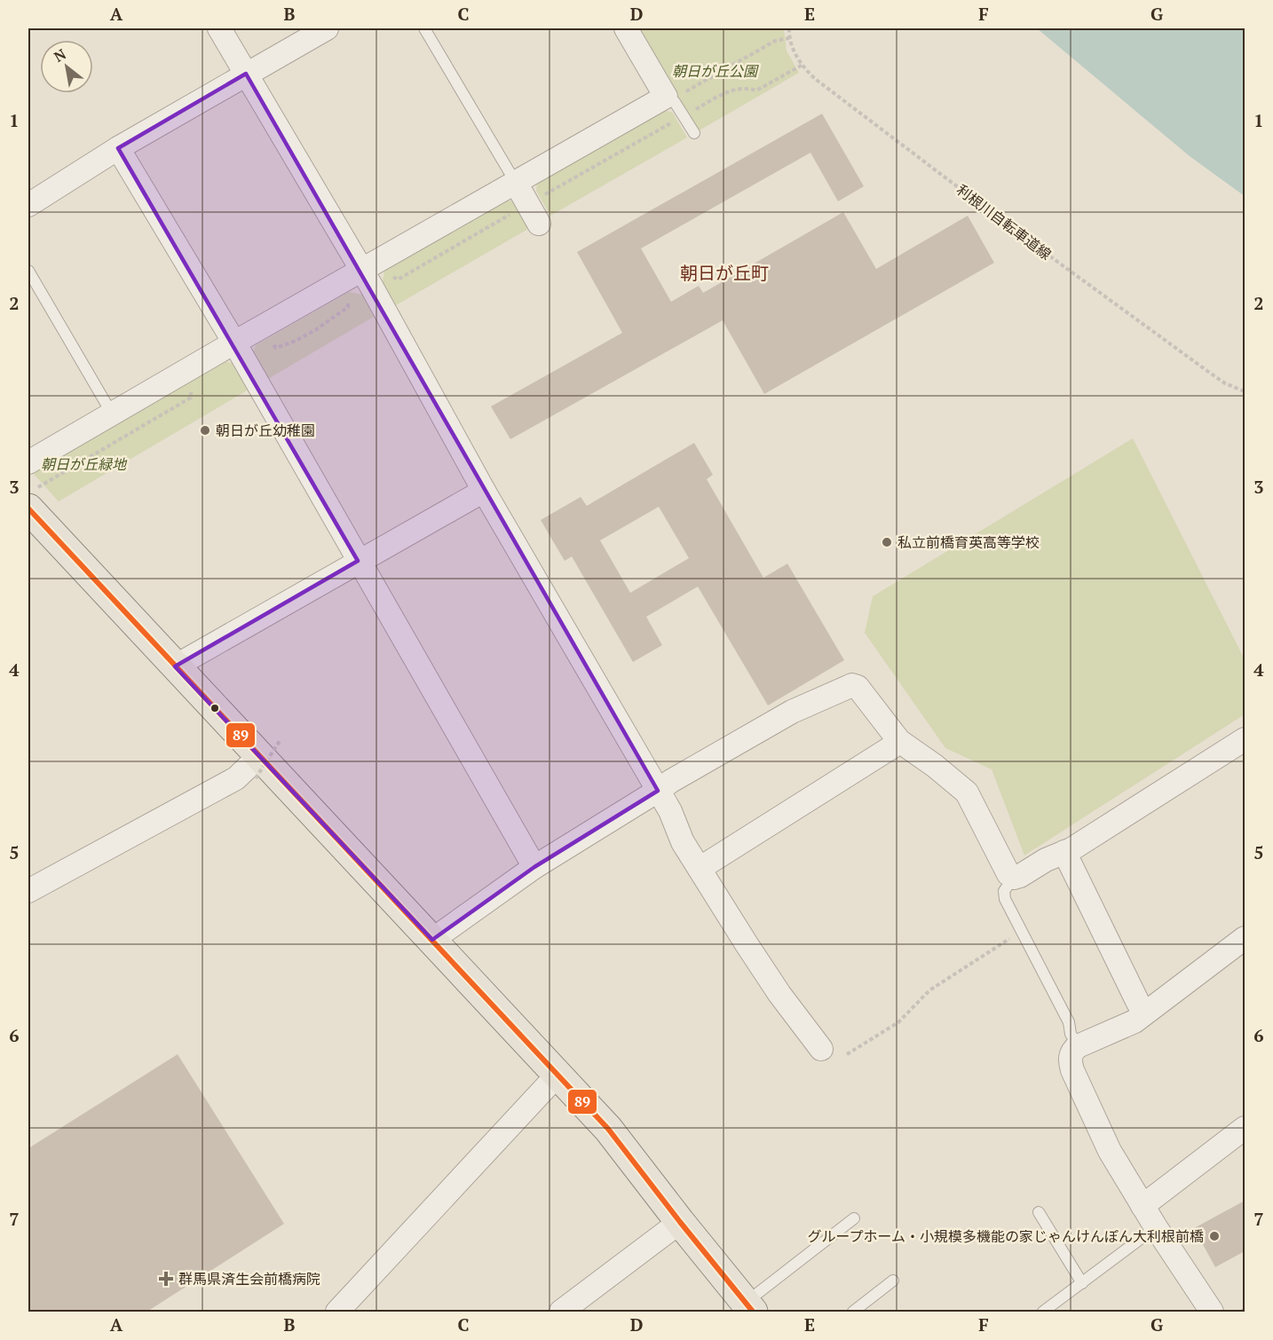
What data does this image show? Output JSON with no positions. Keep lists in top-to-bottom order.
{
  "streets": {
    "path": ["利根川自転車道線"]
  },
  "districts": ["朝日が丘町"],
  "parks": ["朝日が丘公園", "朝日が丘緑地"],
  "places": {
    "other": ["朝日が丘幼稚園", "私立前橋育英高等学校", "グループホーム・小規模多機能の家じゃんけんぽん大利根前橋"],
    "health": ["群馬県済生会前橋病院"]
  },
  "lines": ["transit line 89"],
  "north": "top left",
  "grid": {
    "columns": [
      "A",
      "B",
      "C",
      "D",
      "E",
      "F",
      "G"
    ],
    "rows": [
      "1",
      "2",
      "3",
      "4",
      "5",
      "6",
      "7"
    ]
  }
}
